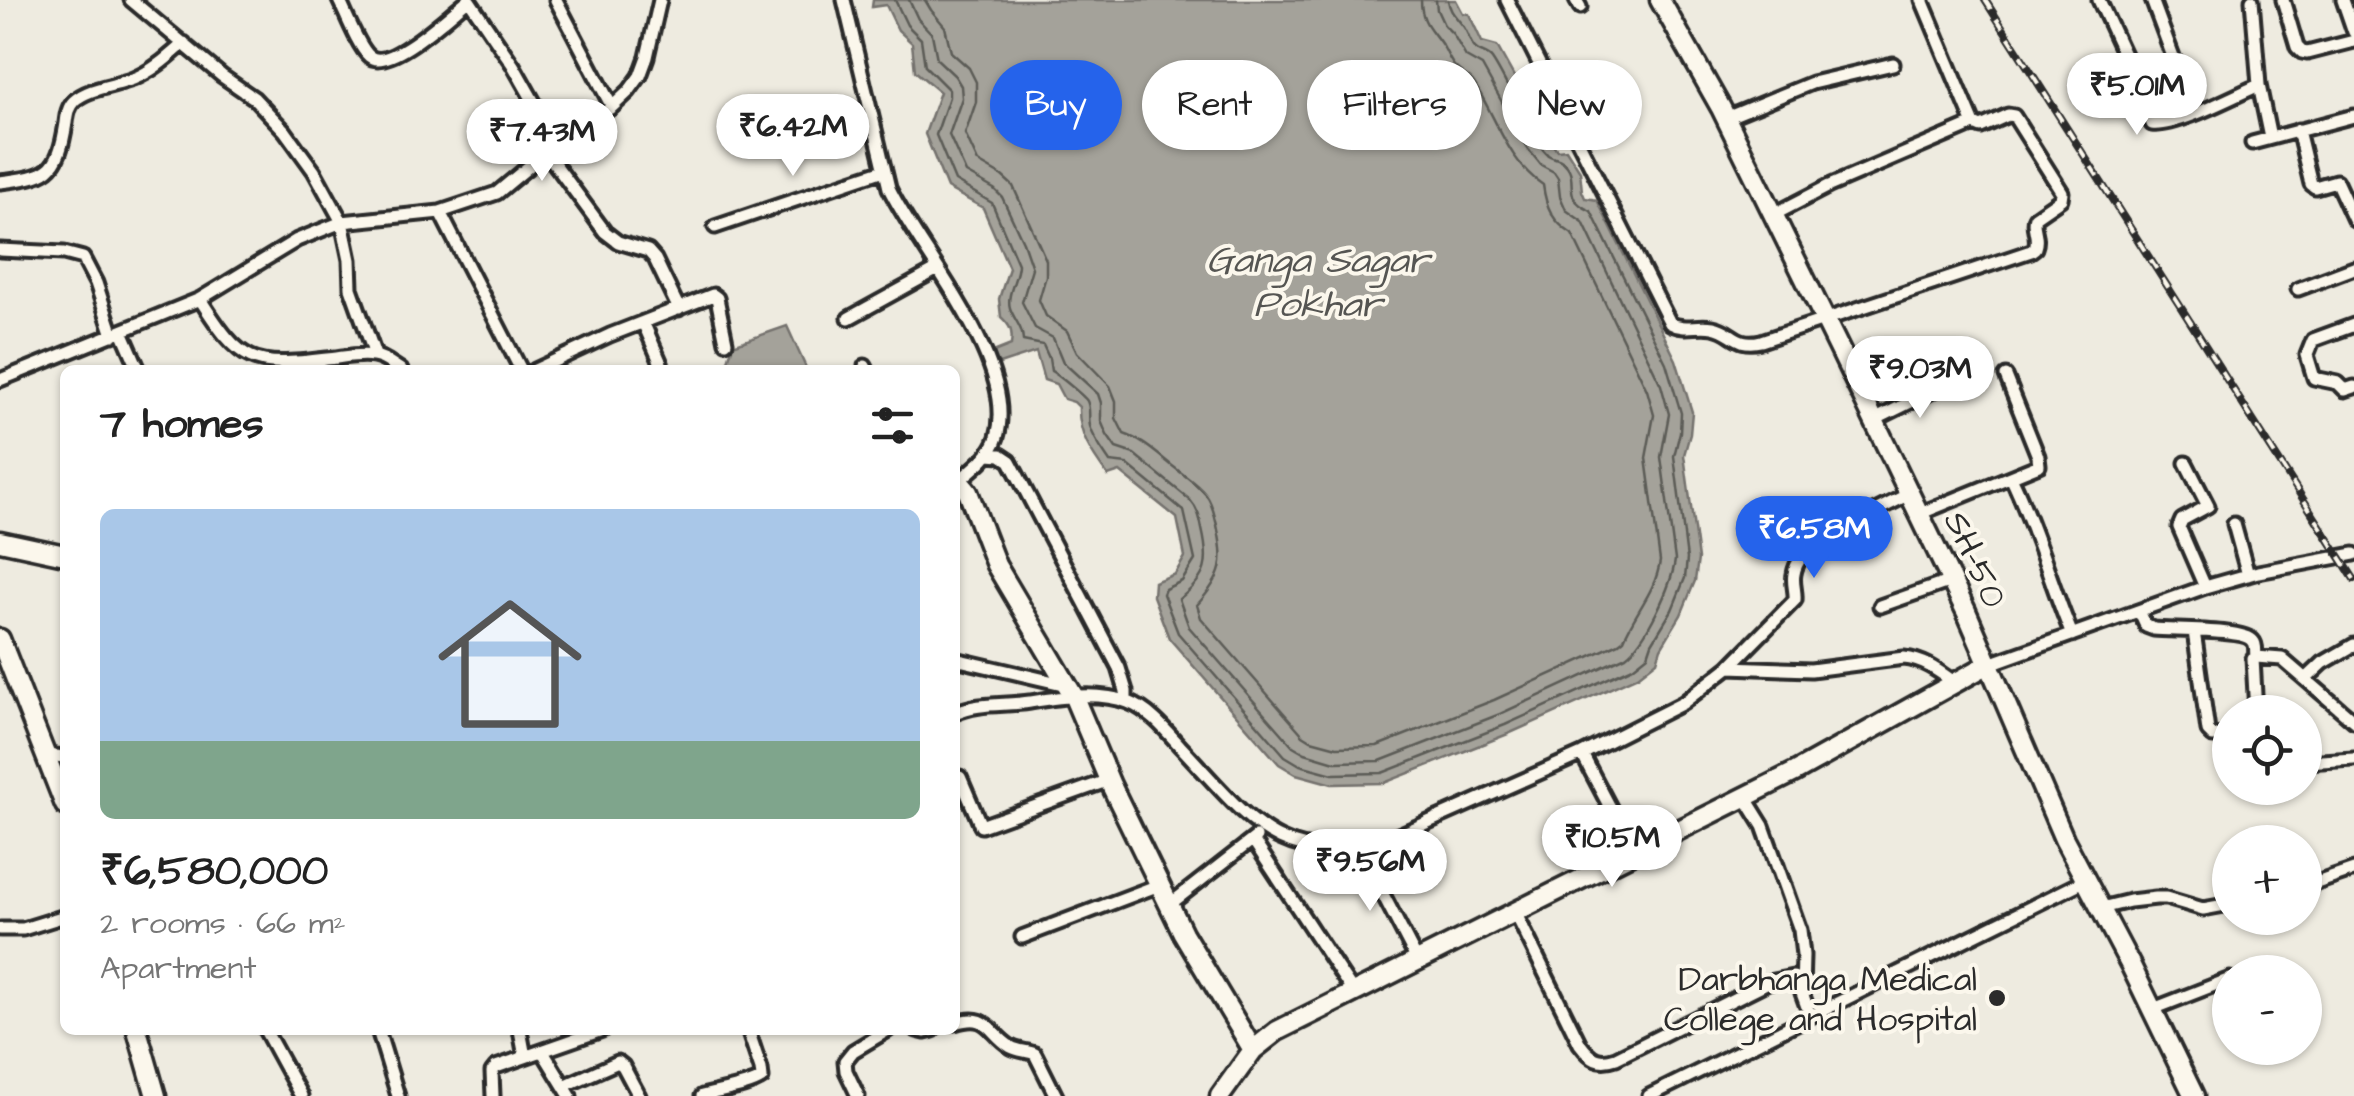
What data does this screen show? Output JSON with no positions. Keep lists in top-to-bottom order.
{
  "streets": {
    "street": ["SH-50"]
  },
  "water": ["Ganga Sagar Pokhar"],
  "places": ["Darbhanga Medical College and Hospital"],
  "page": {
    "price": [
      "₹5.01M",
      "₹6.42M",
      "₹7.43M",
      "₹9.03M",
      "₹6.58M",
      "₹10.5M",
      "₹9.56M"
    ],
    "chip": [
      "Buy",
      "Rent",
      "Filters",
      "New"
    ],
    "heading": "7 homes",
    "list": [
      {
        "name": "₹6,580,000",
        "note": "2 rooms · 66 m² · Apartment"
      }
    ],
    "map_buttons": ["+", "−"]
  }
}
